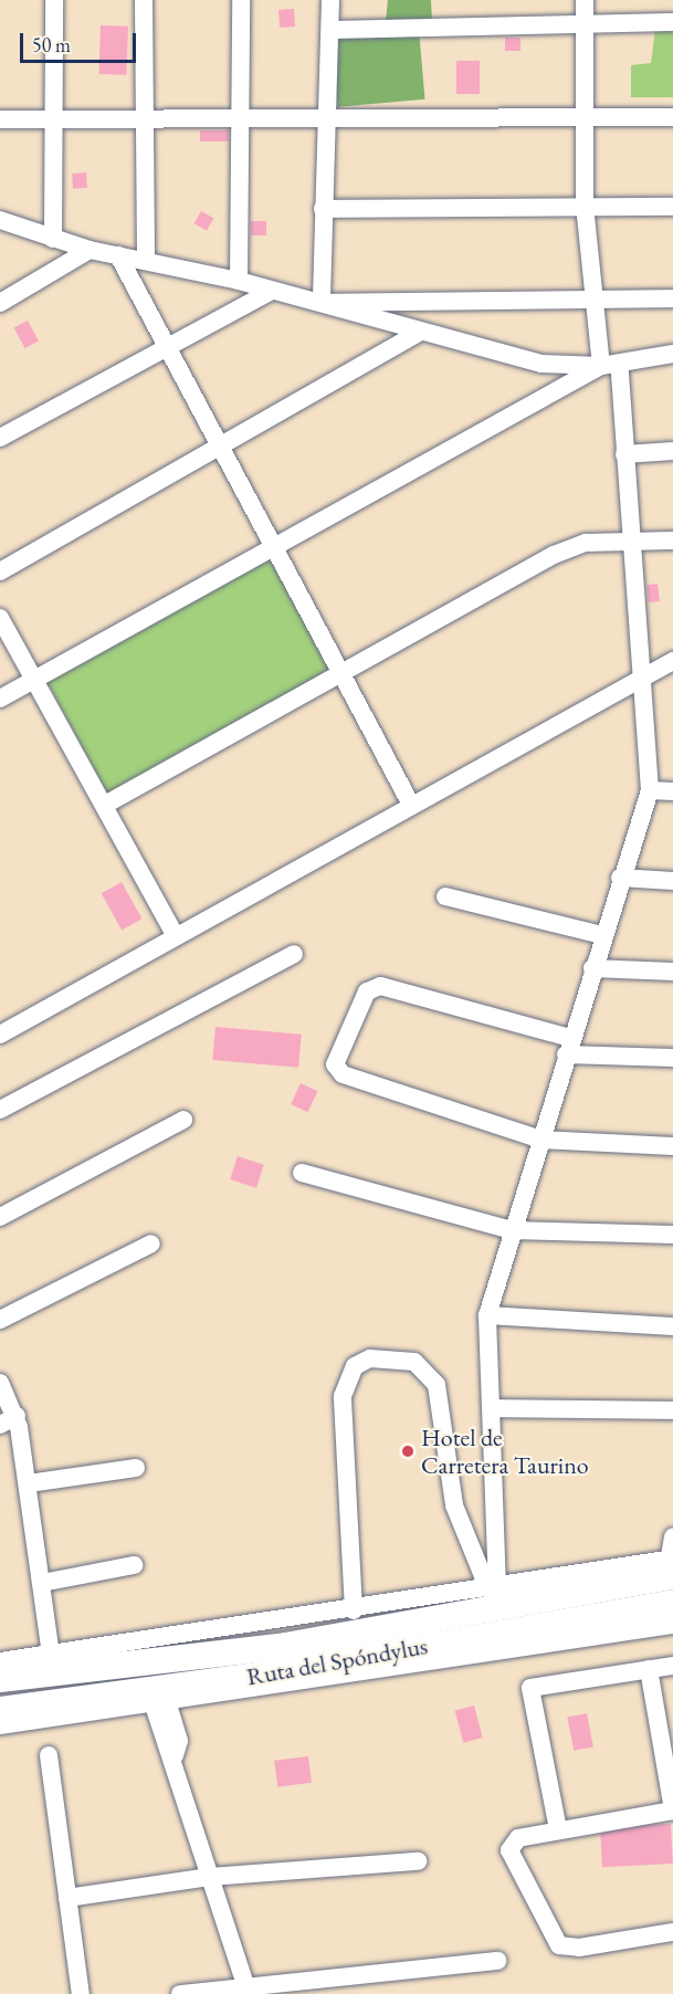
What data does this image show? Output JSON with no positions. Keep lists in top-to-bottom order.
{
  "streets": {
    "highway": ["Ruta del Spóndylus"]
  },
  "places": ["Hotel de Carretera Taurino"],
  "scale_bar": "50 m"
}
